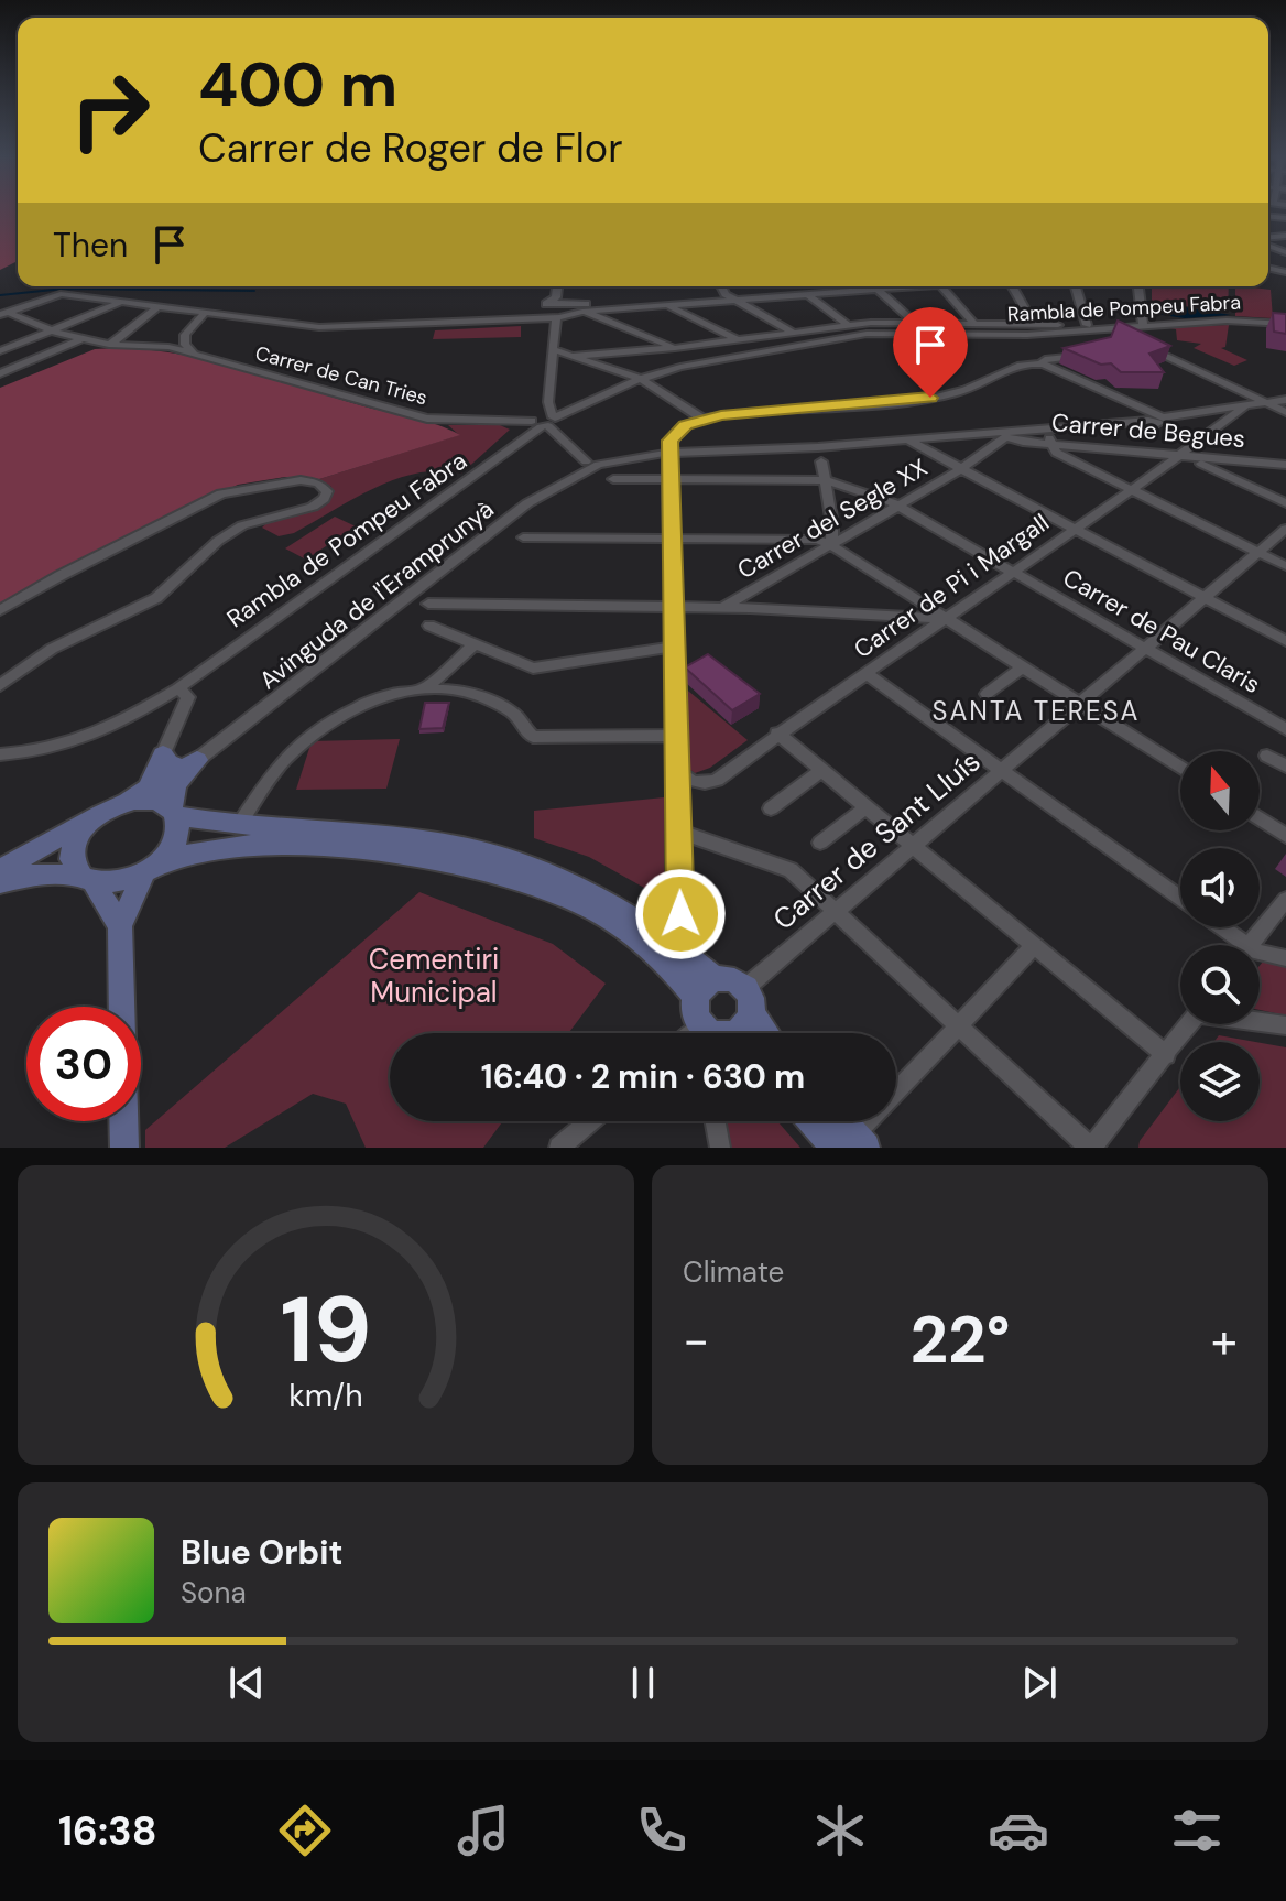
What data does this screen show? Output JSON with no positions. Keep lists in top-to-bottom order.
{
  "streets": {
    "street": [
      "Rambla de Pompeu Fabra",
      "Carrer de Can Tries",
      "Carrer de Begues",
      "Carrer del Segle XX",
      "Carrer de Pi i Margall",
      "Avinguda de l'Eramprunyà",
      "Carrer de Pau Claris",
      "Carrer de Sant Lluís"
    ]
  },
  "crossings": [
    ["Rambla de Pompeu Fabra", "Carrer de Can Tries"],
    ["Carrer de Begues", "Carrer del Segle XX"],
    ["Carrer de Begues", "Carrer de Pi i Margall"],
    ["Carrer de Begues", "Avinguda de l'Eramprunyà"],
    ["Carrer del Segle XX", "Avinguda de l'Eramprunyà"],
    ["Carrer del Segle XX", "Carrer de Pau Claris"],
    ["Carrer de Pi i Margall", "Avinguda de l'Eramprunyà"],
    ["Carrer de Pi i Margall", "Carrer de Pau Claris"],
    ["Carrer de Pau Claris", "Carrer de Sant Lluís"]
  ],
  "districts": ["SANTA TERESA"],
  "parks": ["Cementiri Municipal"],
  "north": "top",
  "page": {
    "turn": ["400 m", "Carrer de Roger de Flor"],
    "then": "Then",
    "limit": "30",
    "trip": "16:40 · 2 min · 630 m",
    "tile": "Climate",
    "heat": ["−", "22°", "+"],
    "song": ["Blue Orbit", "Sona"],
    "tabs": "16:38",
    "gauge": ["19", "km/h"]
  }
}
